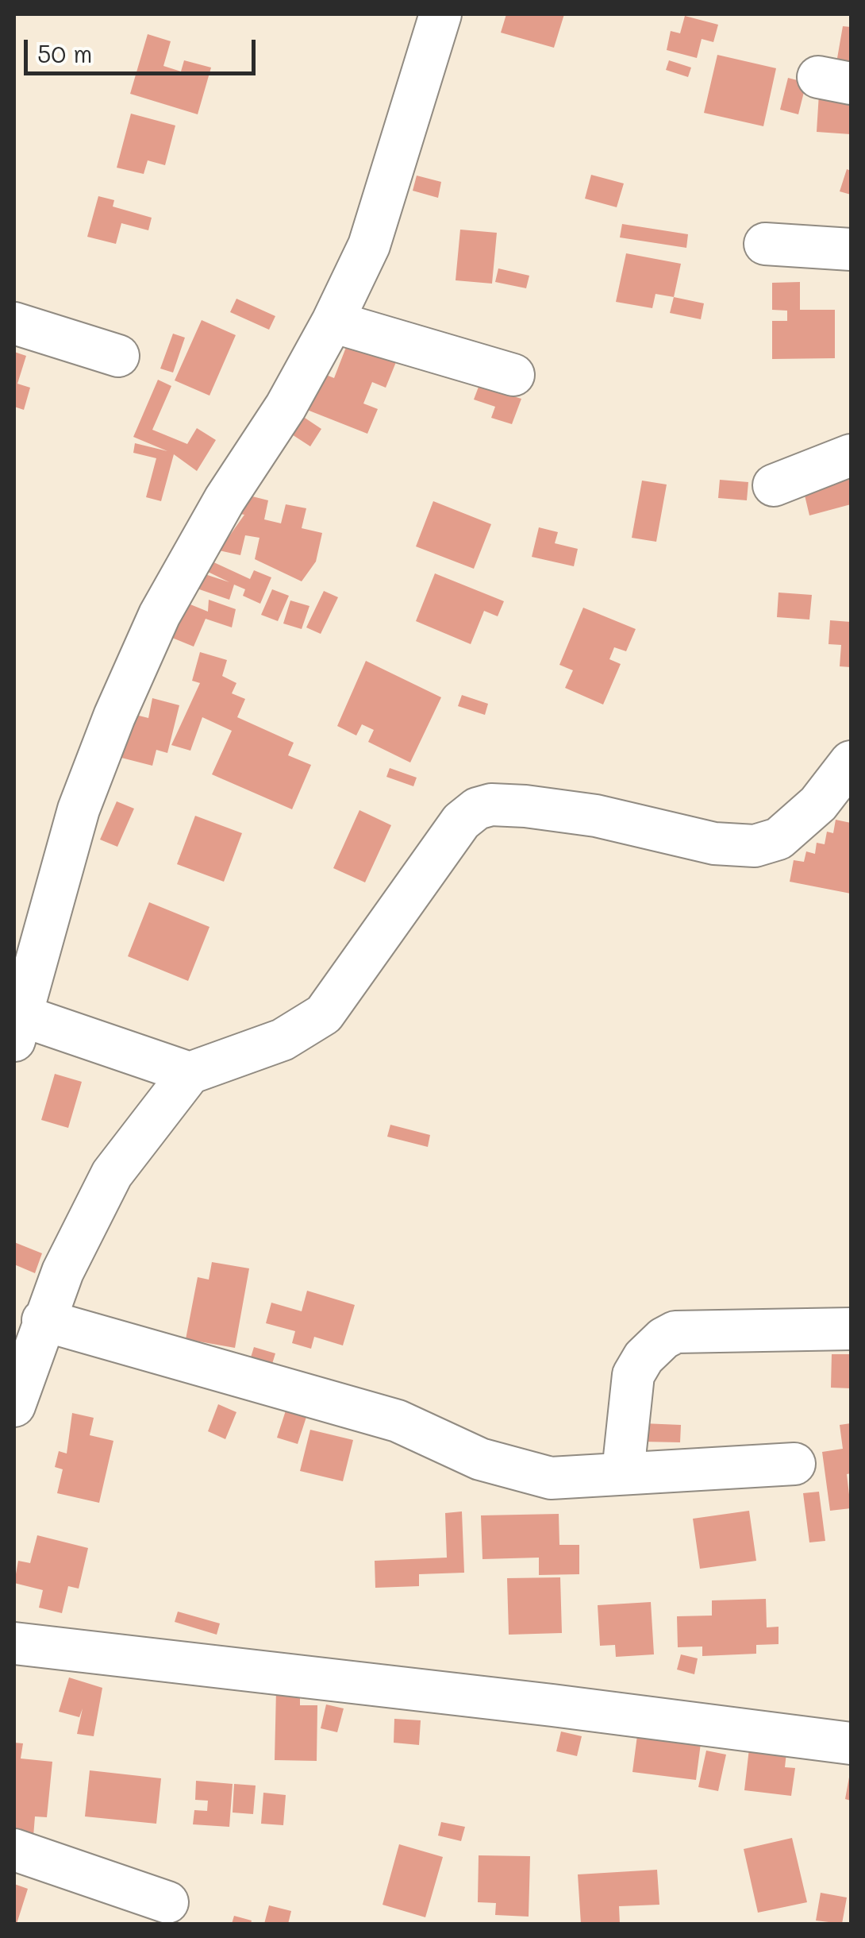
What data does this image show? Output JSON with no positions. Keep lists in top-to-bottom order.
{
  "scale_bar": "50 m"
}
